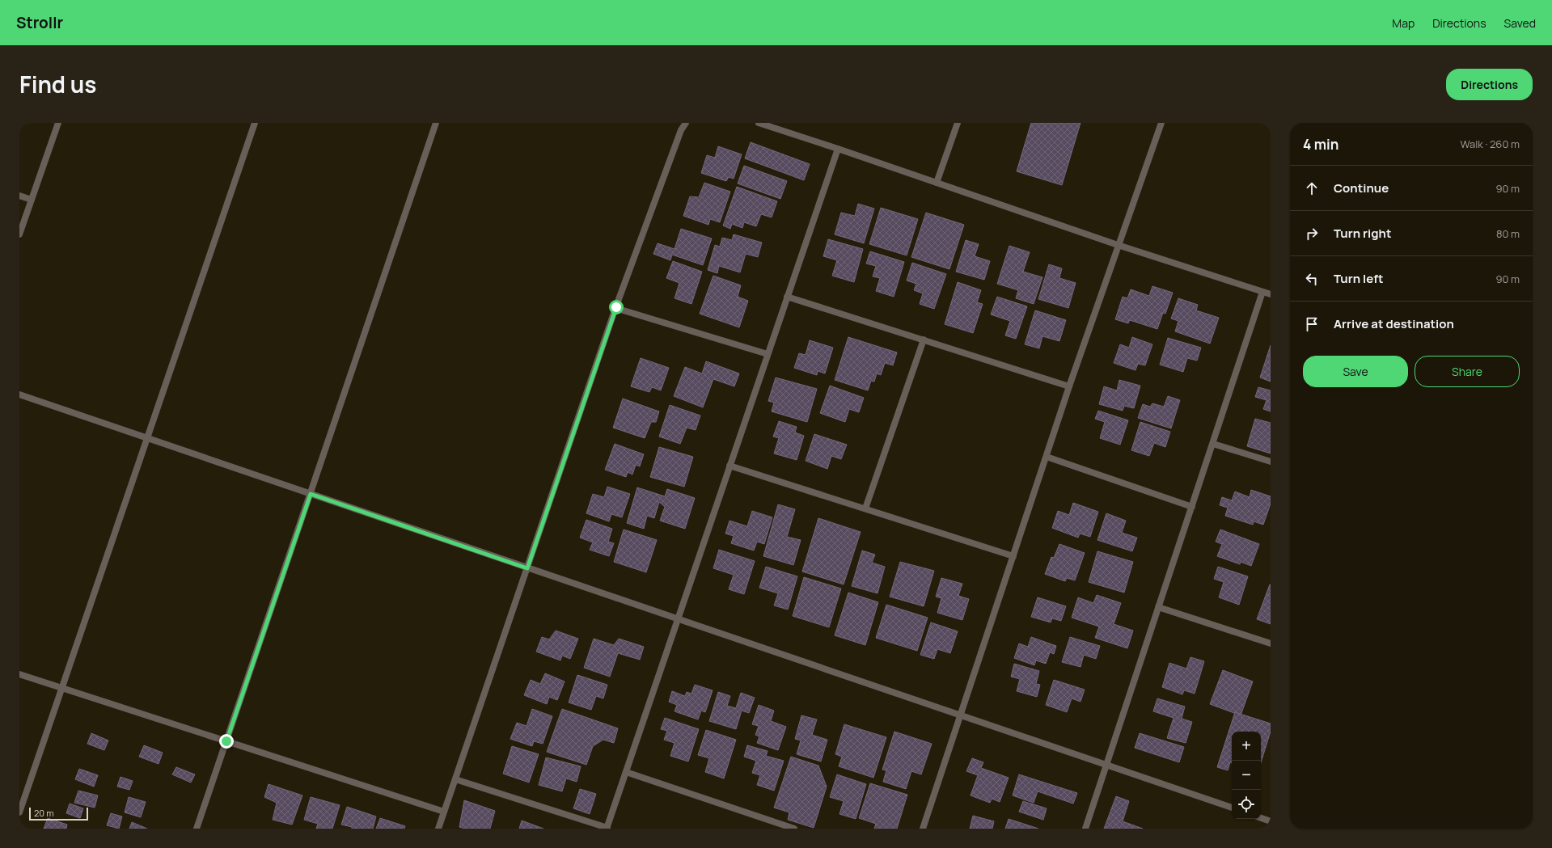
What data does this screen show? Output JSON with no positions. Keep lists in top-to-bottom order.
{
  "scale_bar": "20 m",
  "page": {
    "header": "Strollr",
    "nav": ["Map", "Directions", "Saved"],
    "title": "Find us",
    "buttons": [
      "Directions",
      ["Save", "Share"]
    ],
    "heading": ["4 min", "Walk · 260 m"],
    "list": [
      ["Continue", "90 m"],
      ["Turn right", "80 m"],
      ["Turn left", "90 m"],
      "Arrive at destination"
    ],
    "map_buttons": ["+", "−"],
    "scale": "20 m"
  }
}
